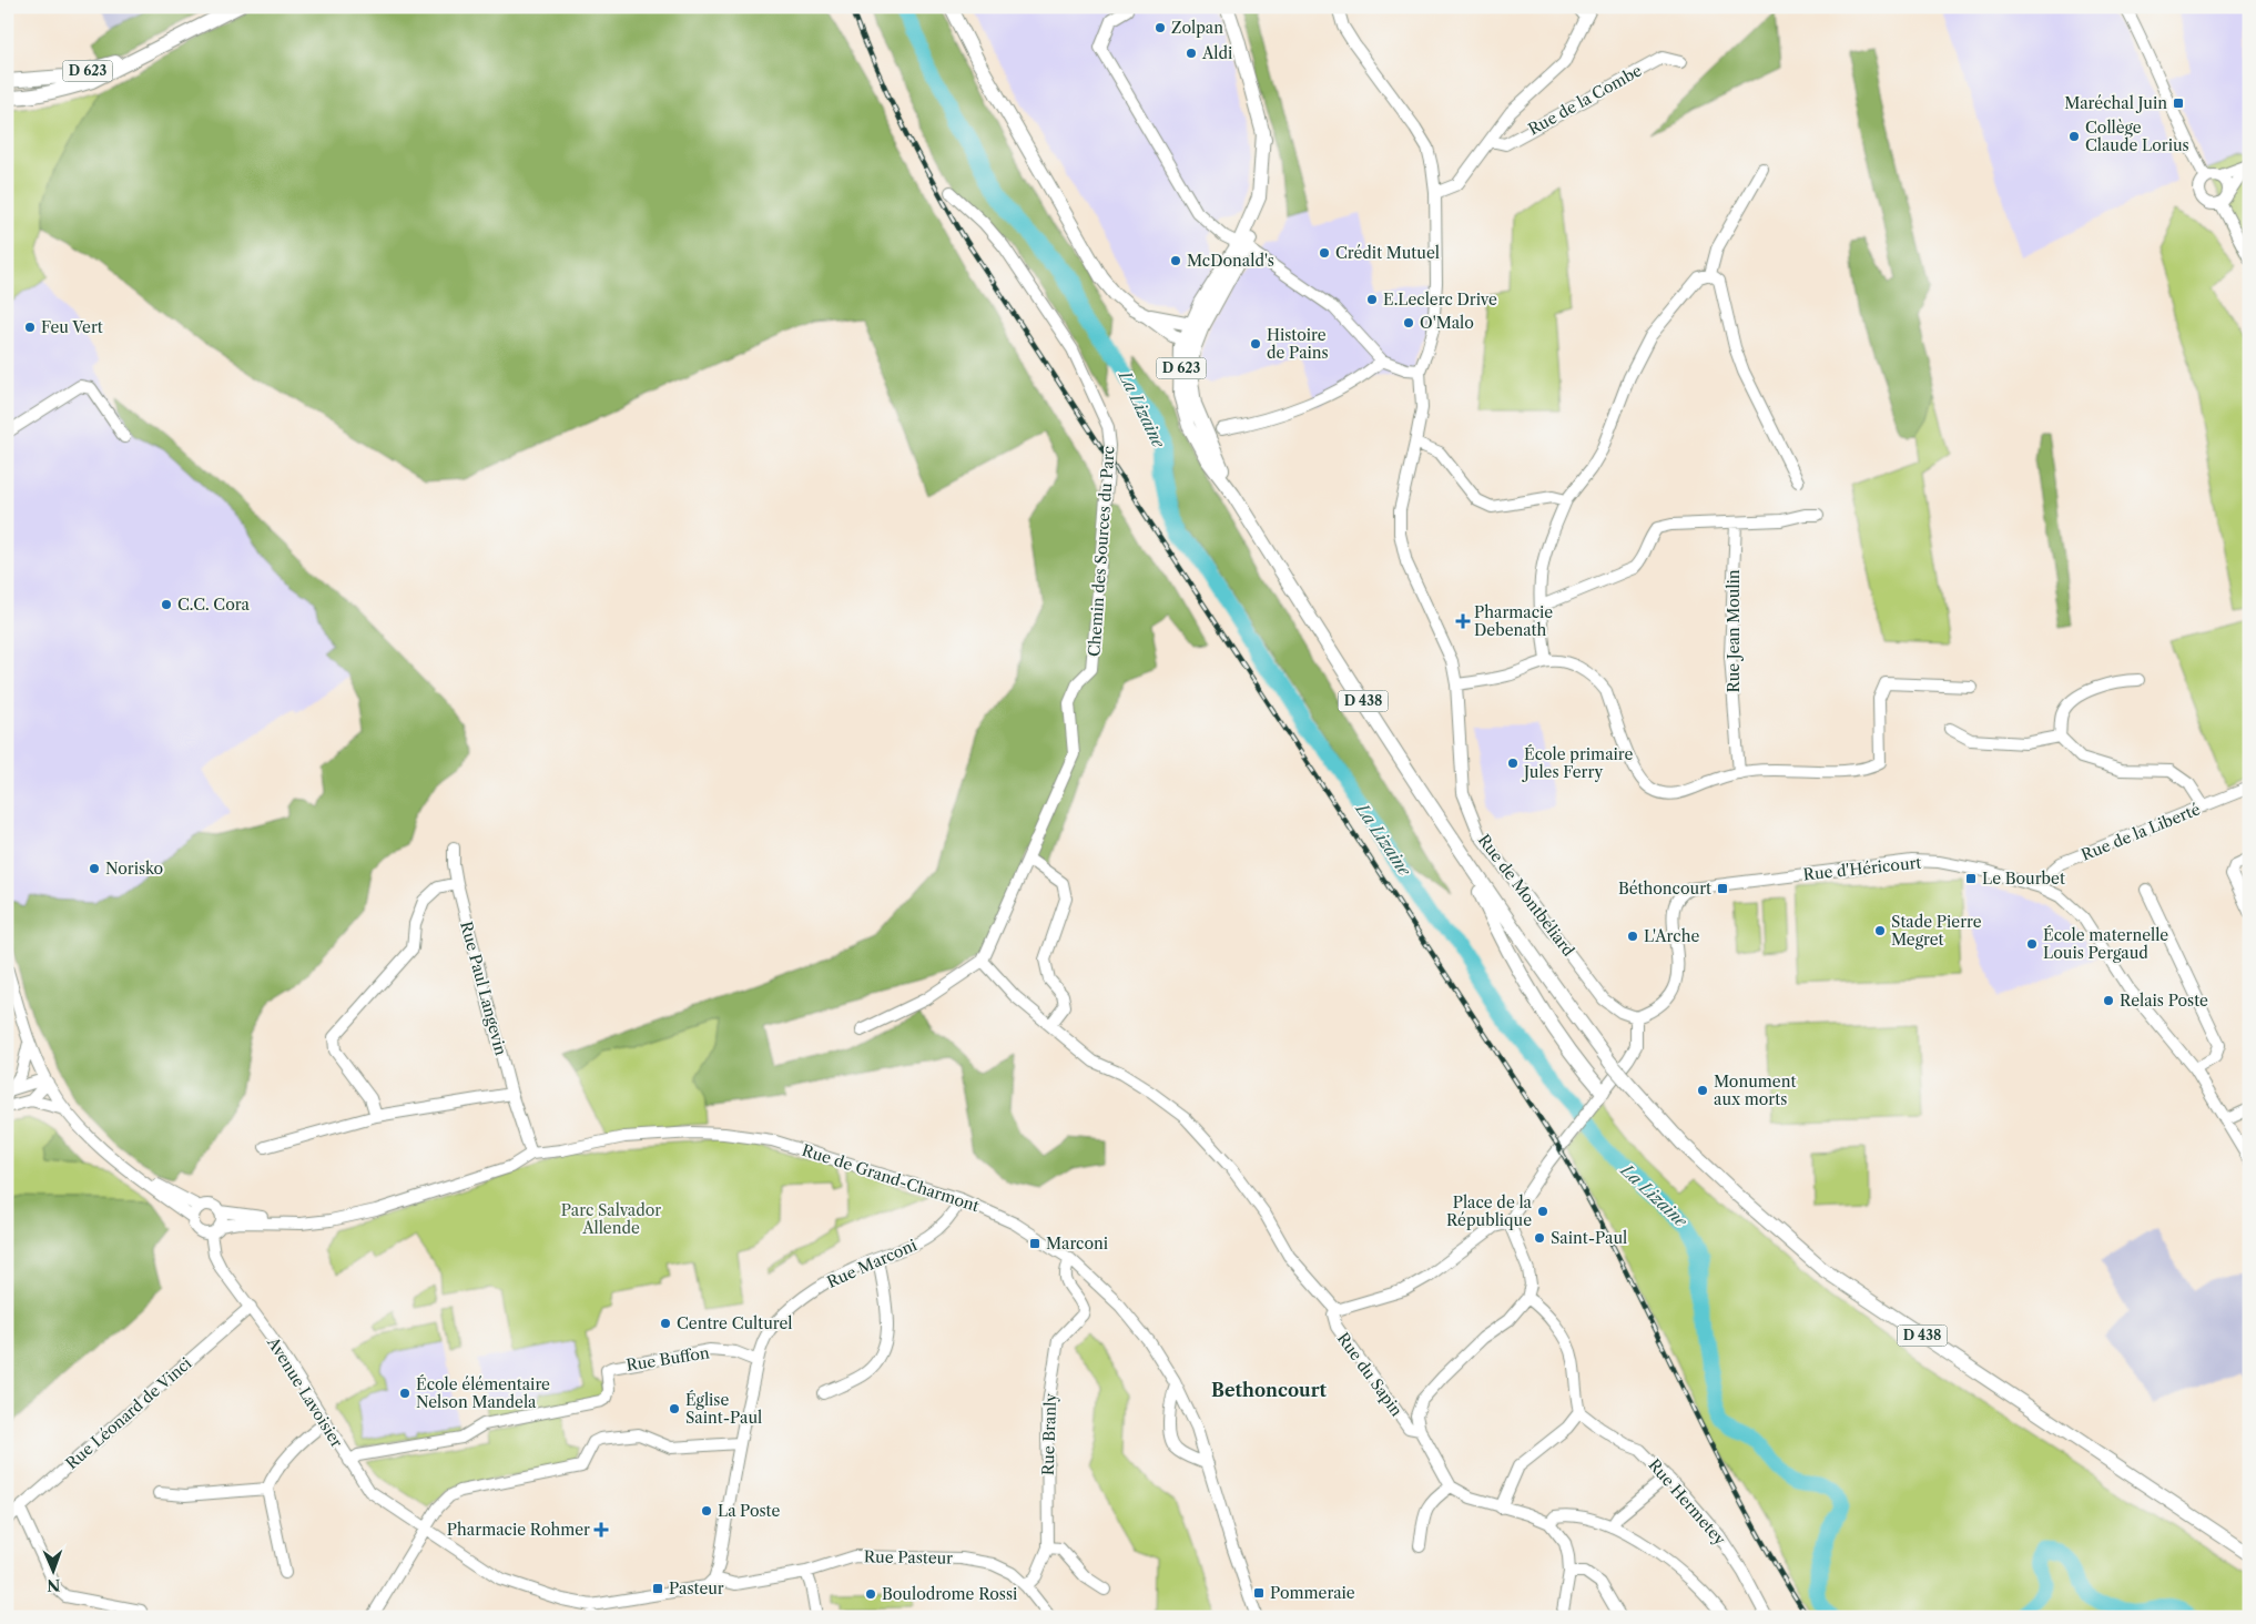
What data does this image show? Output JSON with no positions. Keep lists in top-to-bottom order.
{
  "streets": {
    "main road": ["D 623", "D 438"],
    "street": [
      "Rue de la Combe",
      "Chemin des Sources du Parc",
      "Rue Jean Moulin",
      "Rue de la Liberté",
      "Rue d'Héricourt",
      "Rue de Montbéliard",
      "Rue Paul Langevin",
      "Rue de Grand-Charmont",
      "Rue Marconi",
      "Rue Buffon",
      "Rue du Sapin",
      "Avenue Lavoisier",
      "Rue Léonard de Vinci",
      "Rue Branly",
      "Rue Hermetey",
      "Rue Pasteur"
    ]
  },
  "crossings": [
    ["D 623", "D 438"],
    ["Rue de la Liberté", "Rue d'Héricourt"],
    ["Rue d'Héricourt", "Rue de Montbéliard"],
    ["Rue Paul Langevin", "Rue de Grand-Charmont"],
    ["Rue de Grand-Charmont", "Rue Marconi"],
    ["Rue de Grand-Charmont", "Avenue Lavoisier"],
    ["Rue de Grand-Charmont", "Rue Branly"],
    ["Rue Marconi", "Rue Buffon"],
    ["Rue Marconi", "Rue Pasteur"],
    ["Rue Buffon", "Avenue Lavoisier"],
    ["Avenue Lavoisier", "Rue Léonard de Vinci"],
    ["Rue Branly", "Rue Pasteur"]
  ],
  "districts": ["Bethoncourt"],
  "water": ["La Lizaine"],
  "parks": ["Parc Salvador Allende"],
  "places": {
    "other": [
      "Zolpan",
      "Aldi",
      "Collège Claude Lorius",
      "Crédit Mutuel",
      "McDonald's",
      "E.Leclerc Drive",
      "O'Malo",
      "Feu Vert",
      "Histoire de Pains",
      "C.C. Cora",
      "École primaire Jules Ferry",
      "Norisko",
      "Stade Pierre Megret",
      "L'Arche",
      "École maternelle Louis Pergaud",
      "Relais Poste",
      "Monument aux morts",
      "Place de la République",
      "Saint-Paul",
      "Centre Culturel",
      "École élémentaire Nelson Mandela",
      "Église Saint-Paul",
      "La Poste",
      "Boulodrome Rossi"
    ],
    "transit": [
      "Maréchal Juin",
      "Le Bourbet",
      "Béthoncourt",
      "Marconi",
      "Pasteur",
      "Pommeraie"
    ],
    "health": ["Pharmacie Debenath", "Pharmacie Rohmer"]
  },
  "north": "bottom"
}
